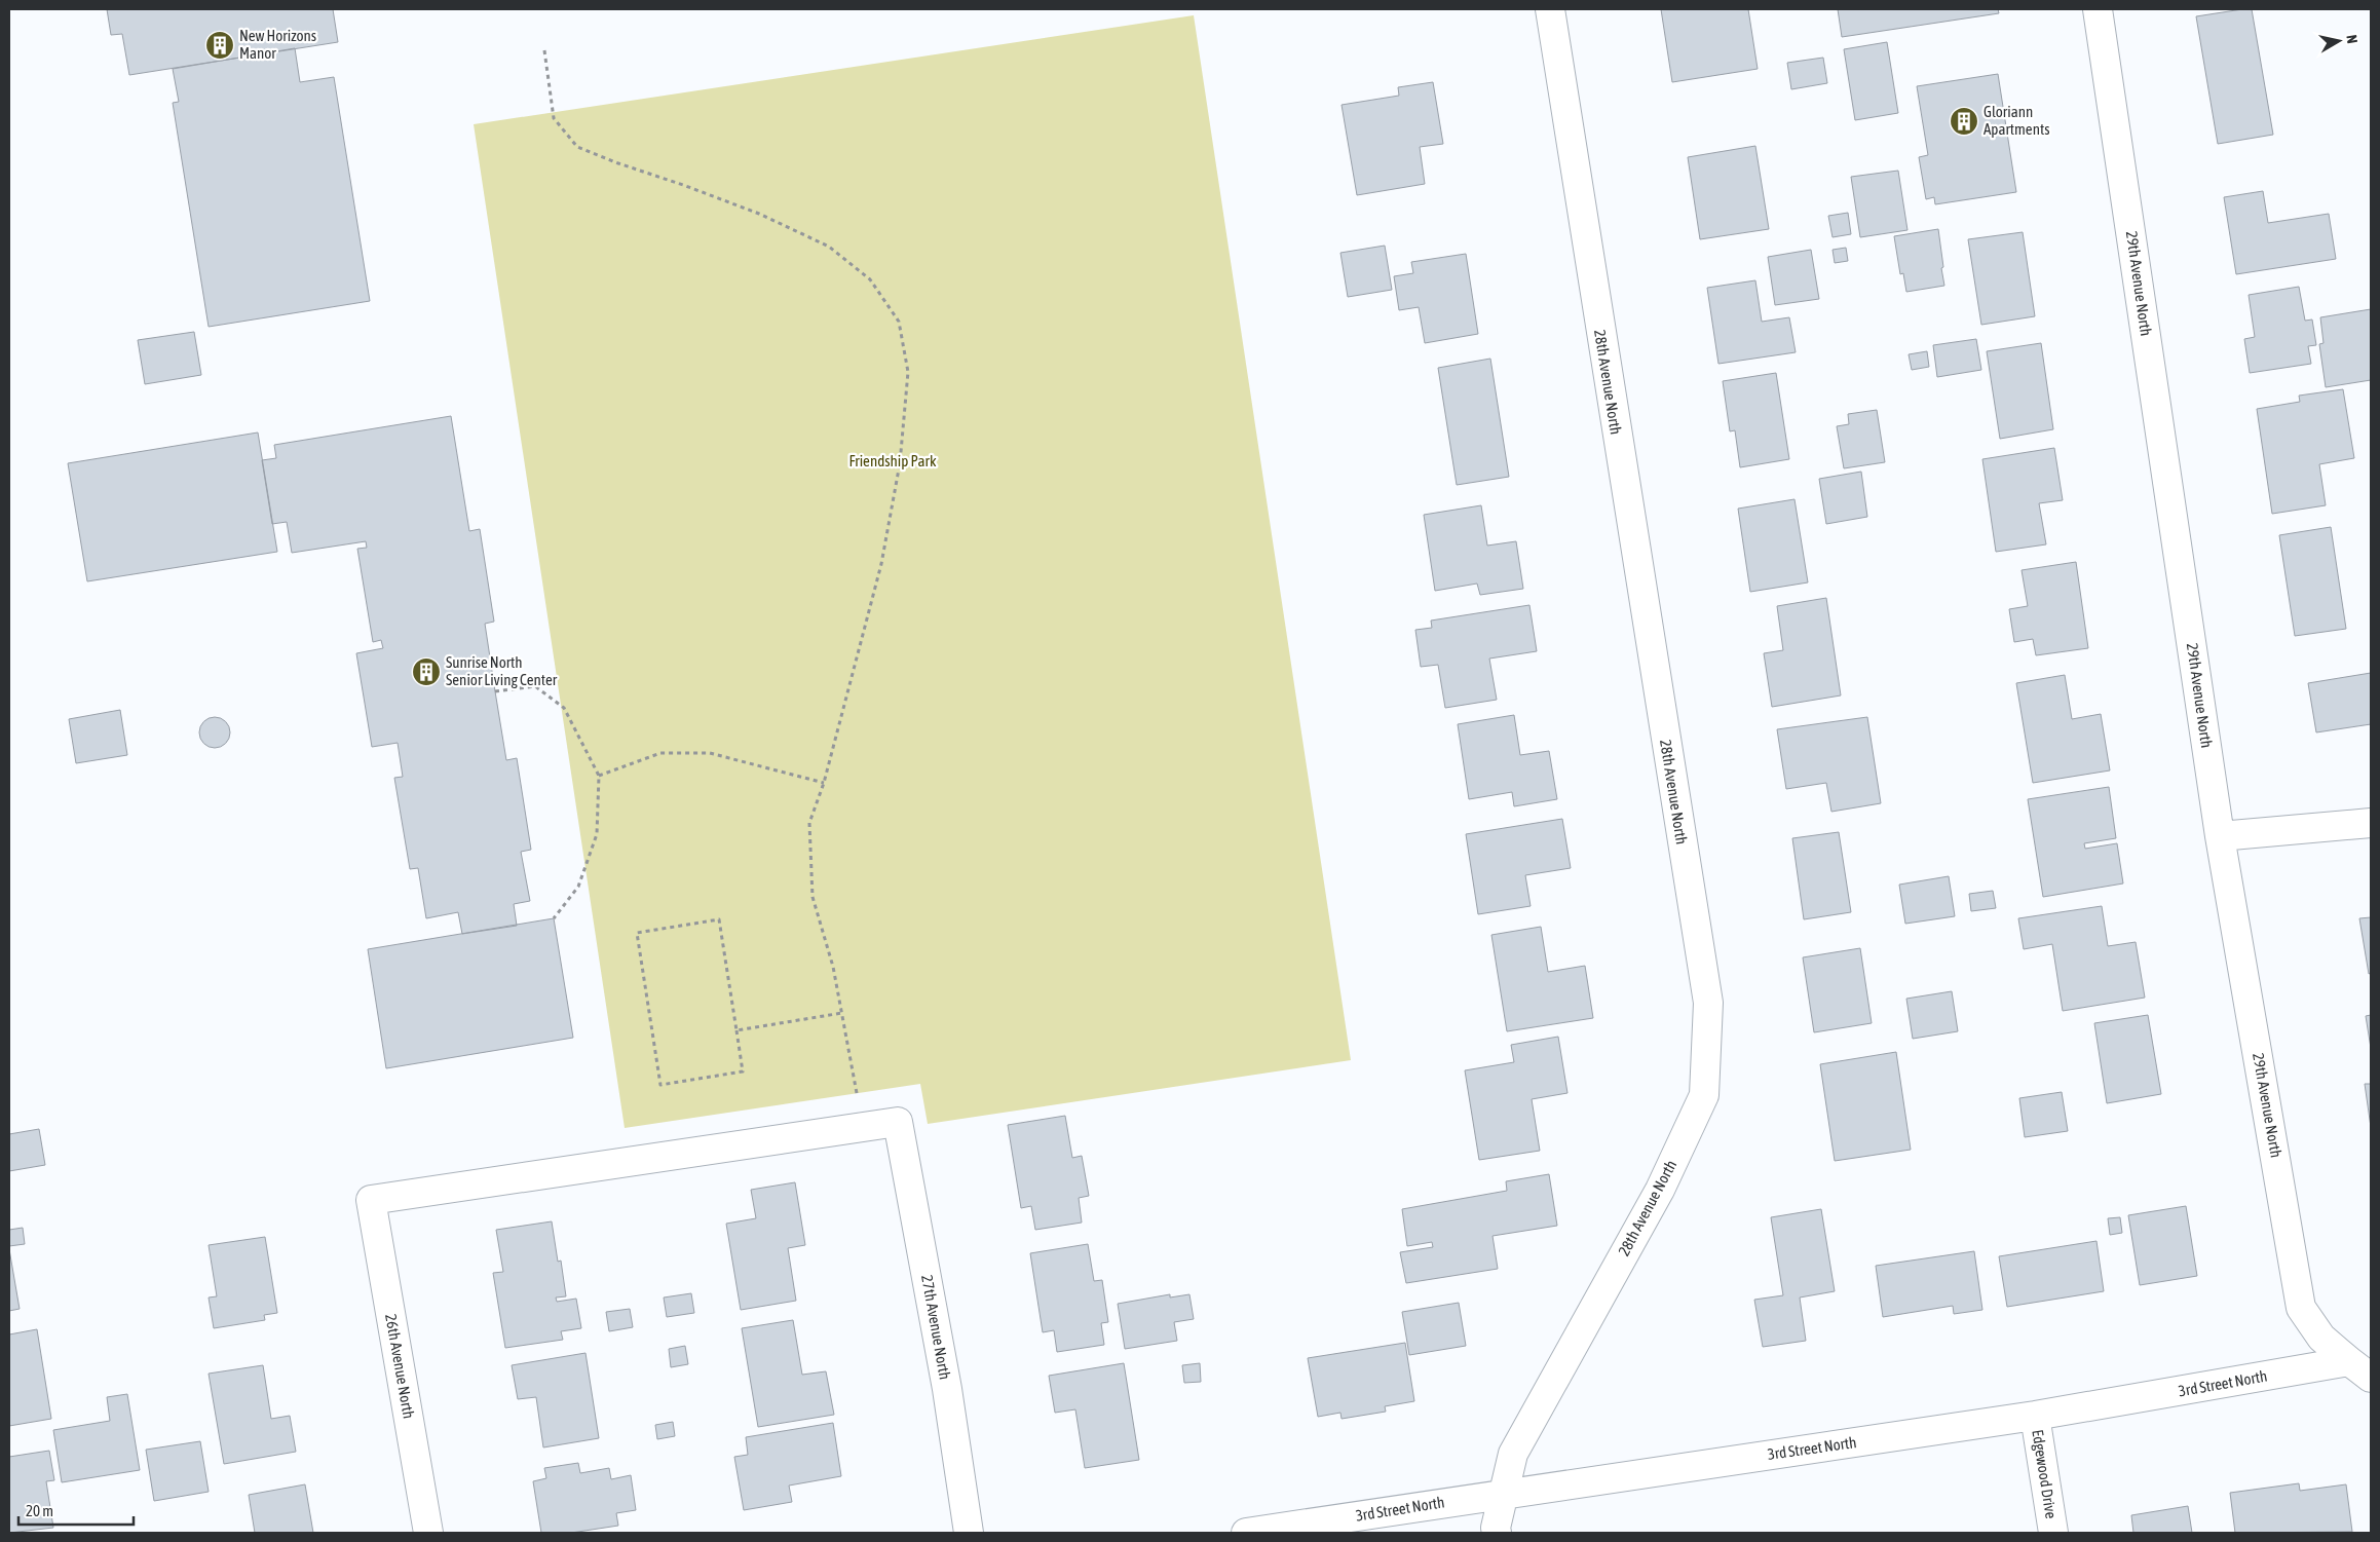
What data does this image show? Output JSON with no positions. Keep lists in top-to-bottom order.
{
  "streets": {
    "street": [
      "29th Avenue North",
      "28th Avenue North",
      "27th Avenue North",
      "26th Avenue North",
      "3rd Street North",
      "Edgewood Drive"
    ]
  },
  "crossings": [
    ["29th Avenue North", "3rd Street North"],
    ["28th Avenue North", "3rd Street North"],
    ["27th Avenue North", "26th Avenue North"],
    ["3rd Street North", "Edgewood Drive"]
  ],
  "parks": ["Friendship Park"],
  "places": {
    "building": ["New Horizons Manor", "Gloriann Apartments", "Sunrise North Senior Living Center"]
  },
  "scale_bar": "20 m",
  "north": "right"
}
